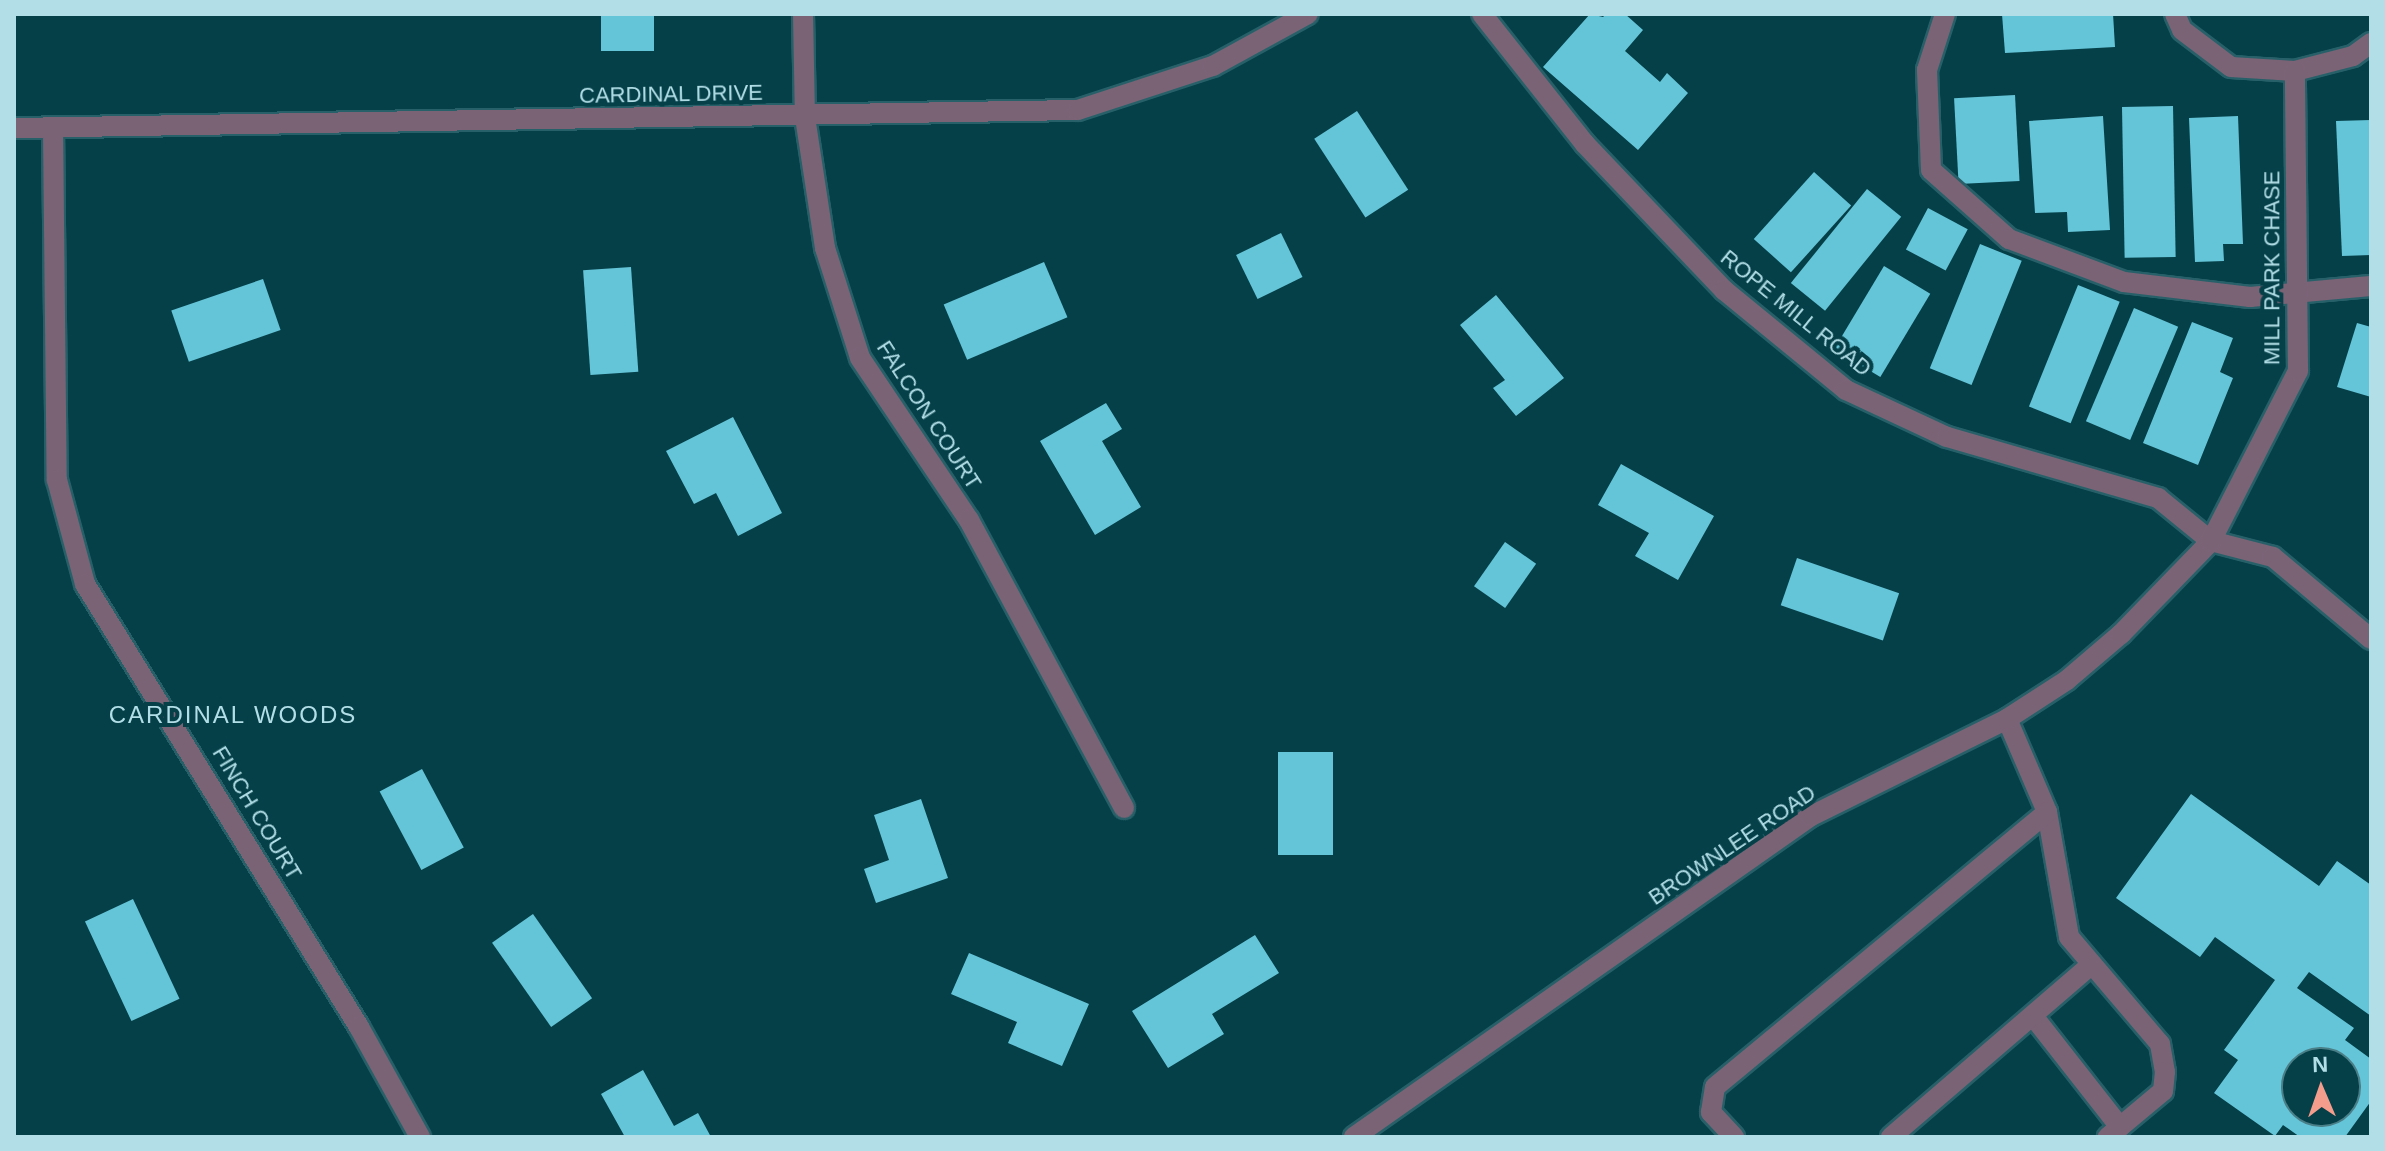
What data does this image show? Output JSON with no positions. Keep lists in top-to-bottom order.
{
  "streets": {
    "street": [
      "CARDINAL DRIVE",
      "MILL PARK CHASE",
      "ROPE MILL ROAD",
      "FALCON COURT",
      "FINCH COURT",
      "BROWNLEE ROAD"
    ]
  },
  "crossings": [
    ["CARDINAL DRIVE", "FALCON COURT"],
    ["CARDINAL DRIVE", "FINCH COURT"],
    ["MILL PARK CHASE", "ROPE MILL ROAD"],
    ["MILL PARK CHASE", "BROWNLEE ROAD"],
    ["ROPE MILL ROAD", "BROWNLEE ROAD"]
  ],
  "districts": ["CARDINAL WOODS"],
  "north": "top"
}
